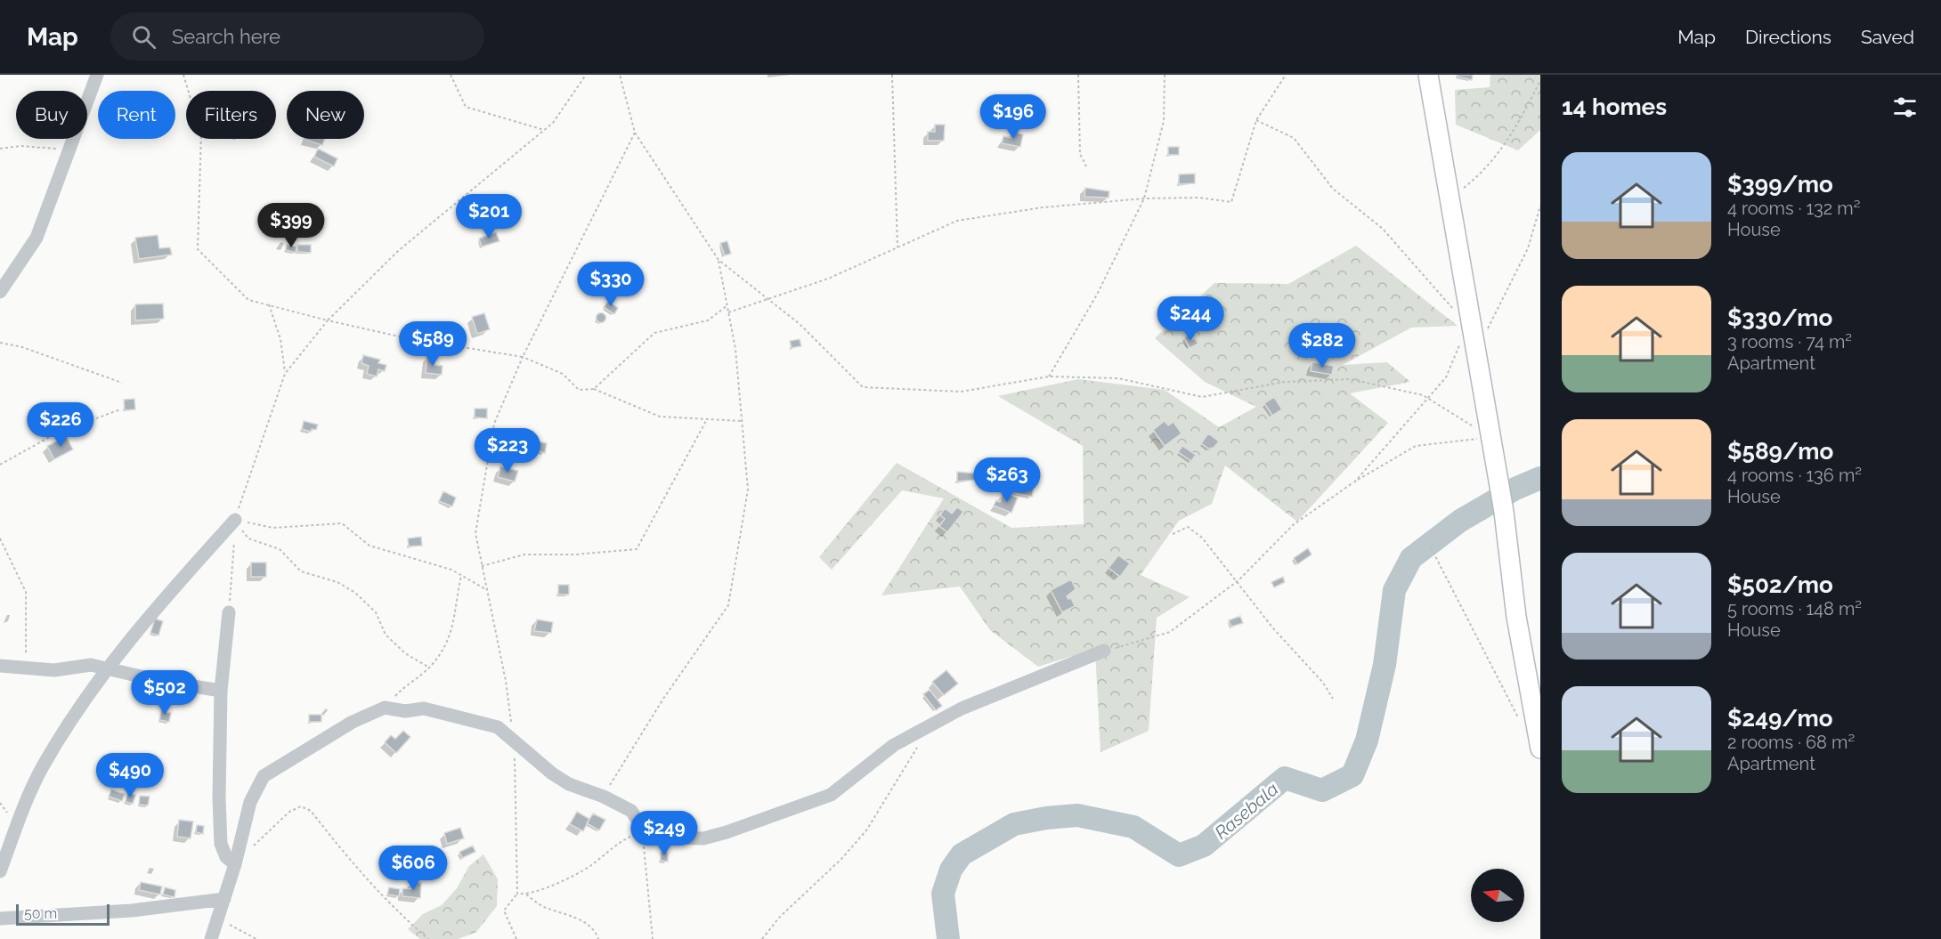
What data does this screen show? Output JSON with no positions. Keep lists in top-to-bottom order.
{
  "water": ["Rasebala"],
  "scale_bar": "50 m",
  "north": "left",
  "page": {
    "header": "Map",
    "search": "Search here",
    "nav": ["Map", "Directions", "Saved"],
    "heading": "14 homes",
    "chip": [
      "Buy",
      "Rent",
      "Filters",
      "New"
    ],
    "price": [
      "$196",
      "$201",
      "$399",
      "$330",
      "$244",
      "$589",
      "$282",
      "$226",
      "$223",
      "$263",
      "$502",
      "$490",
      "$249",
      "$606"
    ],
    "list": [
      {
        "name": "$399/mo",
        "note": "4 rooms · 132 m² · House"
      },
      {
        "name": "$330/mo",
        "note": "3 rooms · 74 m² · Apartment"
      },
      {
        "name": "$589/mo",
        "note": "4 rooms · 136 m² · House"
      },
      {
        "name": "$502/mo",
        "note": "5 rooms · 148 m² · House"
      },
      {
        "name": "$249/mo",
        "note": "2 rooms · 68 m² · Apartment"
      }
    ],
    "scale": "50 m"
  }
}
